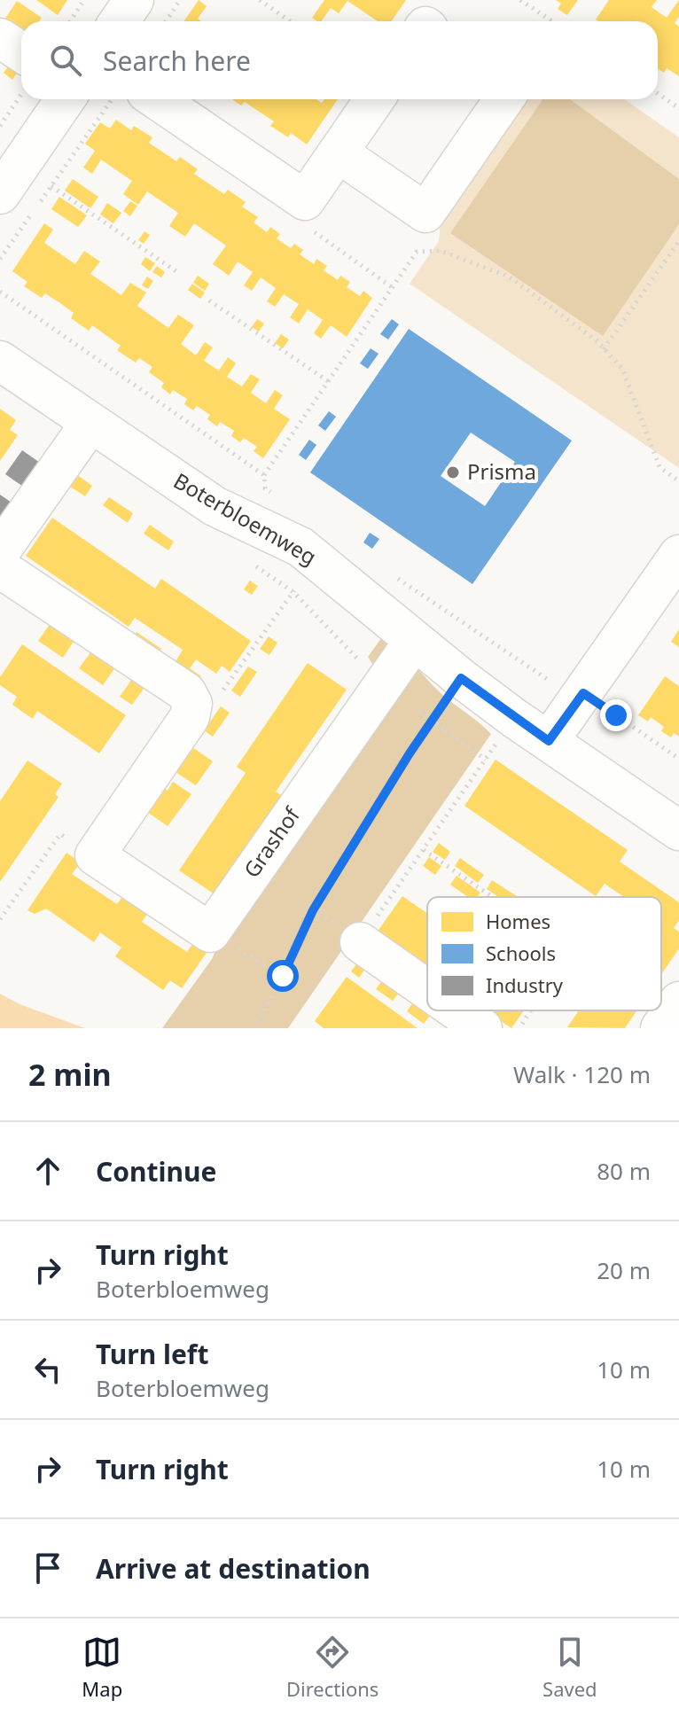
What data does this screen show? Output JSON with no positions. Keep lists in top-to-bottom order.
{
  "streets": {
    "street": ["Boterbloemweg", "Grashof"]
  },
  "crossings": [
    ["Boterbloemweg", "Grashof"]
  ],
  "places": ["Prisma"],
  "legend": ["Homes", "Schools", "Industry"],
  "page": {
    "search": "Search here",
    "heading": ["2 min", "Walk · 120 m"],
    "list": [
      ["Continue", "80 m"],
      ["Turn right", "Boterbloemweg", "20 m"],
      ["Turn left", "Boterbloemweg", "10 m"],
      ["Turn right", "10 m"],
      "Arrive at destination"
    ],
    "nav": ["Map", "Directions", "Saved"]
  }
}
